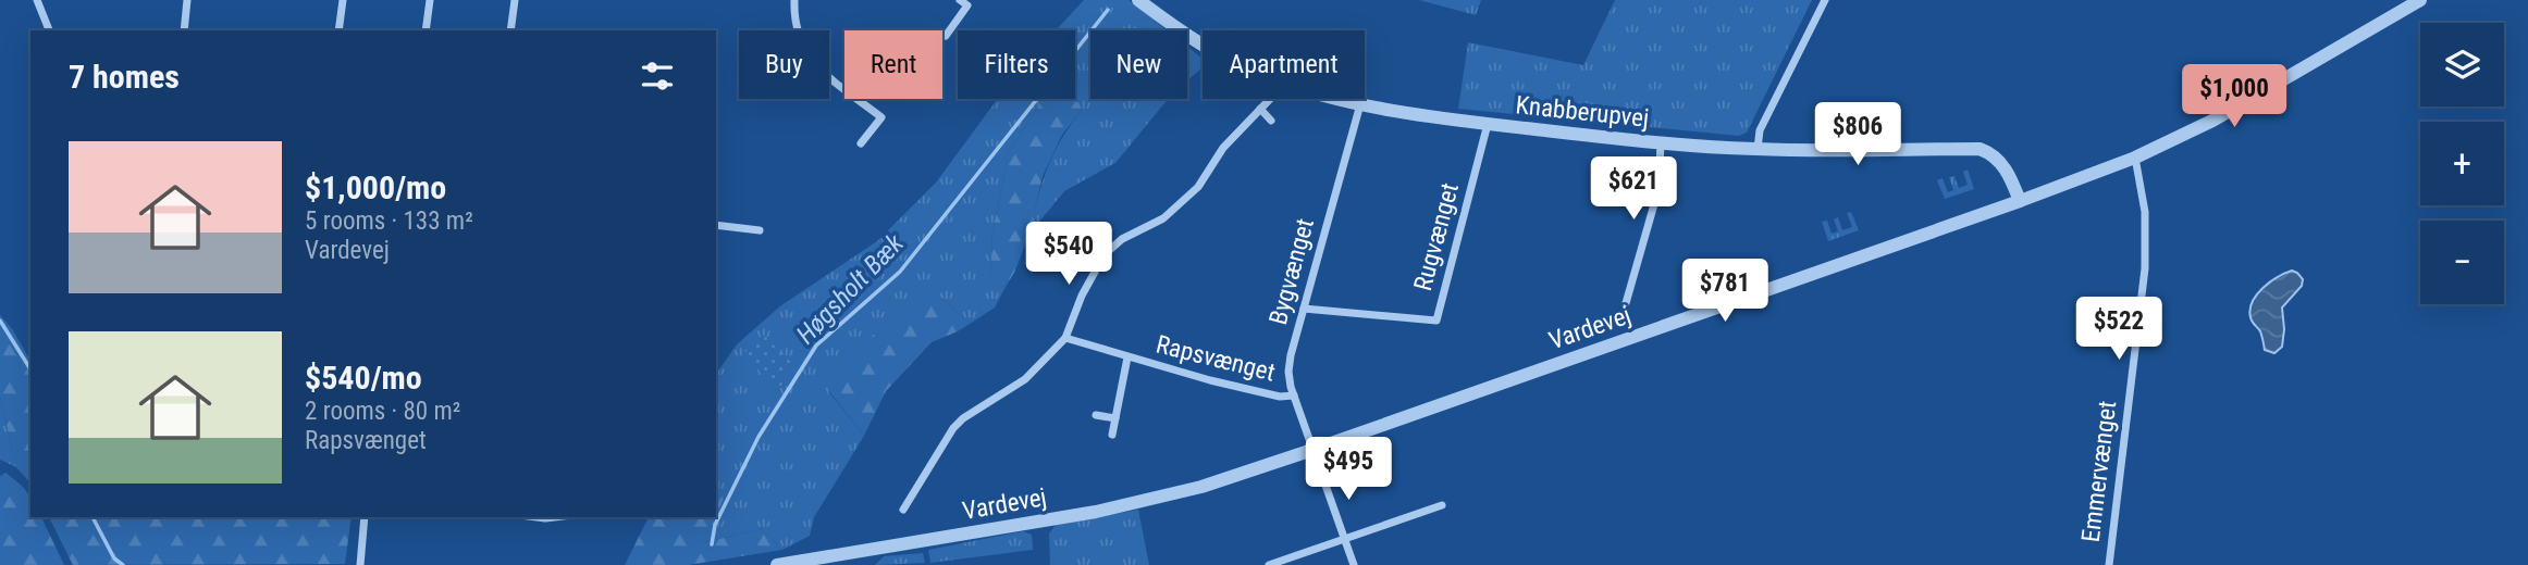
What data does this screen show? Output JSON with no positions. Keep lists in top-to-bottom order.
{
  "streets": {
    "street": [
      "Knabberupvej",
      "Rugvænget",
      "Bygvænget",
      "Vardevej",
      "Rapsvænget",
      "Emmervænget"
    ]
  },
  "crossings": [
    ["Knabberupvej", "Rugvænget"],
    ["Knabberupvej", "Bygvænget"],
    ["Knabberupvej", "Vardevej"],
    ["Rugvænget", "Bygvænget"],
    ["Bygvænget", "Vardevej"],
    ["Bygvænget", "Rapsvænget"],
    ["Vardevej", "Emmervænget"]
  ],
  "water": ["Høgsholt Bæk"],
  "page": {
    "map_buttons": ["+", "−"],
    "chip": [
      "Buy",
      "Rent",
      "Filters",
      "New",
      "Apartment"
    ],
    "heading": "7 homes",
    "price": [
      "$1,000",
      "$806",
      "$621",
      "$540",
      "$781",
      "$522",
      "$495"
    ],
    "list": [
      {
        "name": "$1,000/mo",
        "note": "5 rooms · 133 m² · Vardevej"
      },
      {
        "name": "$540/mo",
        "note": "2 rooms · 80 m² · Rapsvænget"
      }
    ]
  }
}
